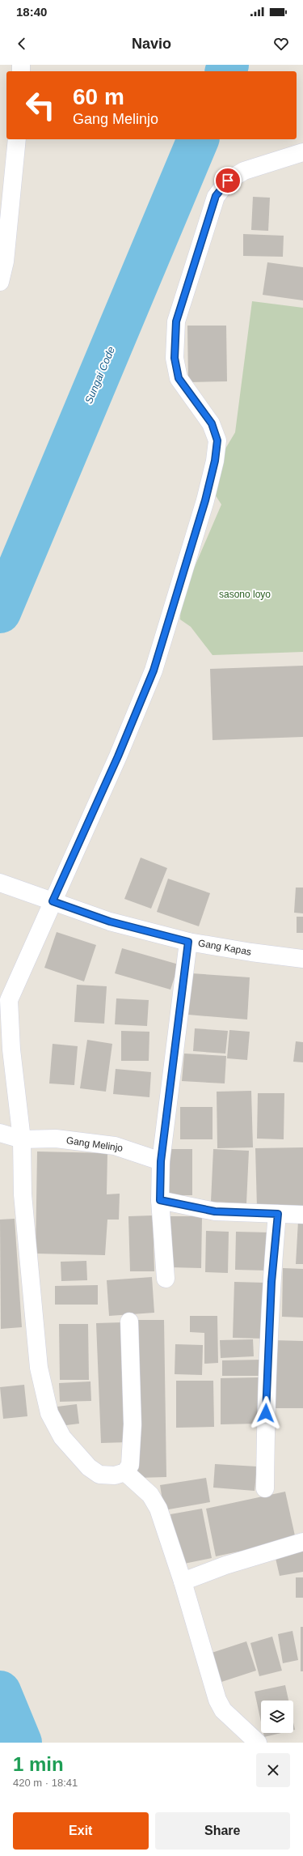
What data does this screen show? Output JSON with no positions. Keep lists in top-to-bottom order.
{
  "streets": {
    "street": ["Gang Kapas", "Gang Melinjo"]
  },
  "water": ["Sungai Code"],
  "parks": ["sasono loyo"],
  "page": {
    "status": "18:40",
    "header": "Navio",
    "turn": ["60 m", "Gang Melinjo"],
    "heading": ["1 min", "420 m · 18:41"],
    "buttons": ["Exit", "Share"]
  }
}
